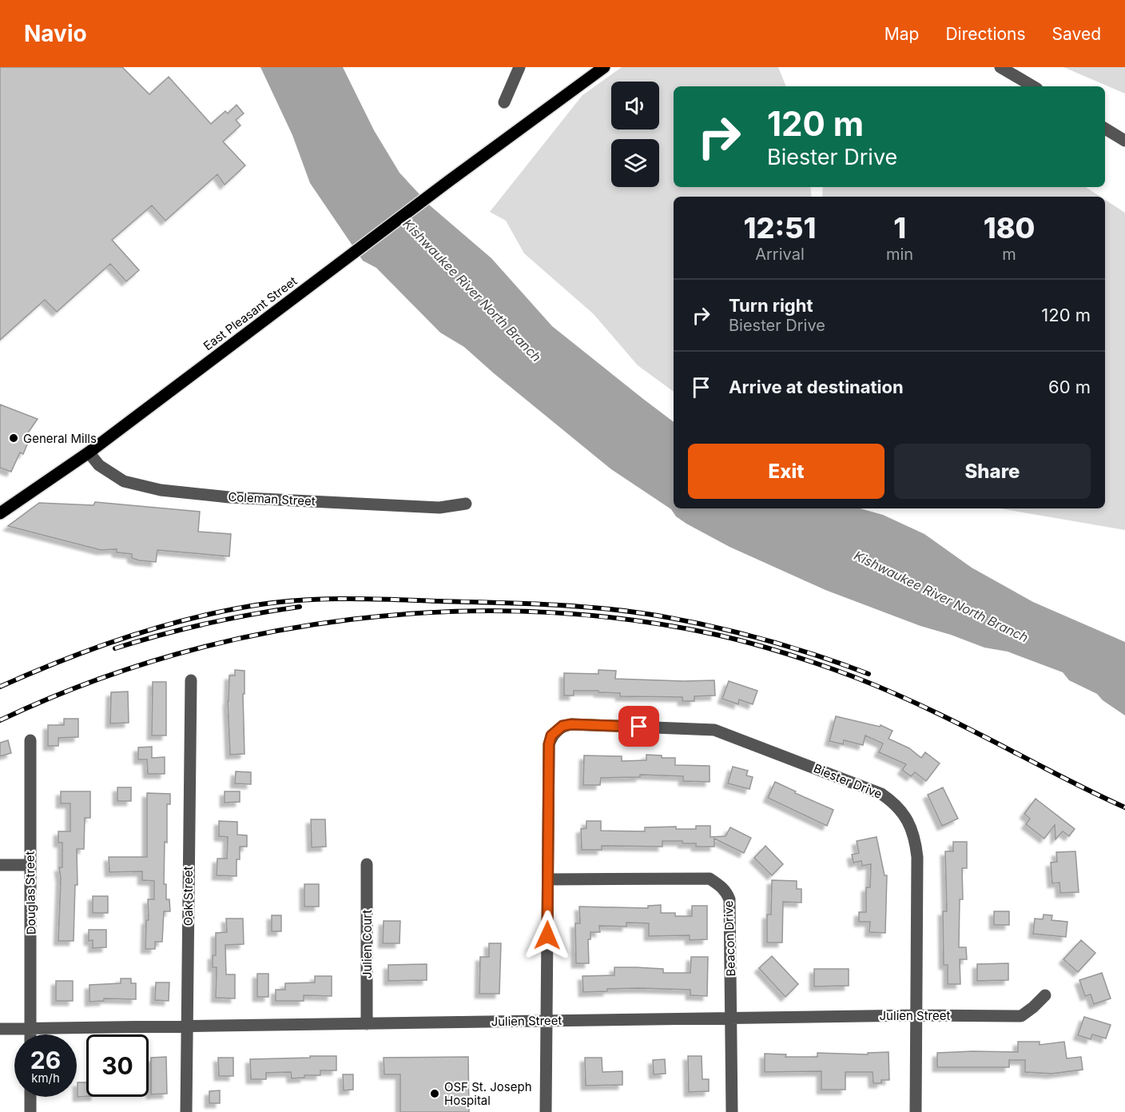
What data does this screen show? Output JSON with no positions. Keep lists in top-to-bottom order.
{
  "streets": {
    "main road": ["East Pleasant Street"],
    "street": [
      "Coleman Street",
      "Biester Drive",
      "Douglas Street",
      "Oak Street",
      "Beacon Drive",
      "Julien Court",
      "Julien Street"
    ]
  },
  "crossings": [
    ["East Pleasant Street", "Coleman Street"],
    ["Biester Drive", "Beacon Drive"],
    ["Biester Drive", "Julien Street"],
    ["Douglas Street", "Julien Street"],
    ["Oak Street", "Julien Street"],
    ["Beacon Drive", "Julien Street"],
    ["Julien Court", "Julien Street"]
  ],
  "water": ["Kishwaukee River North Branch"],
  "places": ["General Mills", "OSF St. Joseph Hospital"],
  "page": {
    "header": "Navio",
    "nav": ["Map", "Directions", "Saved"],
    "turn": ["120 m", "Biester Drive"],
    "eta": [
      "12:51",
      "Arrival",
      "1",
      "min",
      "180",
      "m"
    ],
    "list": [
      {
        "name": "Turn right",
        "note": "Biester Drive",
        "value": "120 m"
      },
      {
        "name": "Arrive at destination",
        "value": "60 m"
      }
    ],
    "buttons": ["Exit", "Share"],
    "speed": "26 km/h",
    "limit": "30"
  }
}
